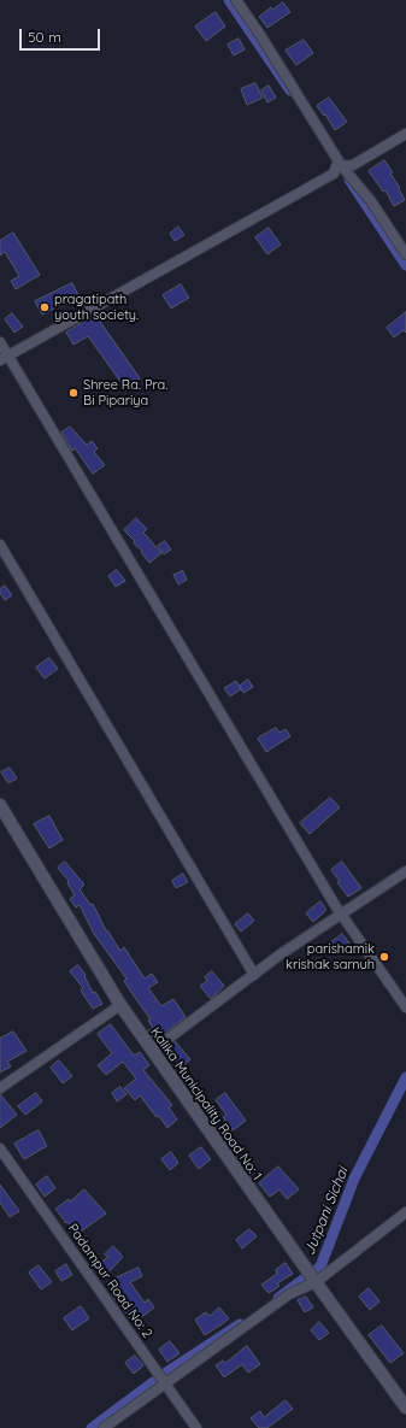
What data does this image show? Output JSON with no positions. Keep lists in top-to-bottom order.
{
  "streets": {
    "street": ["Kalika Municipality Road No: 1", "Padampur Road No: 2"]
  },
  "water": ["Jutpani Sichai"],
  "places": ["pragatipath youth society.", "Shree Ra. Pra. Bi Pipariya", "parishamik krishak samuh"],
  "scale_bar": "50 m"
}
